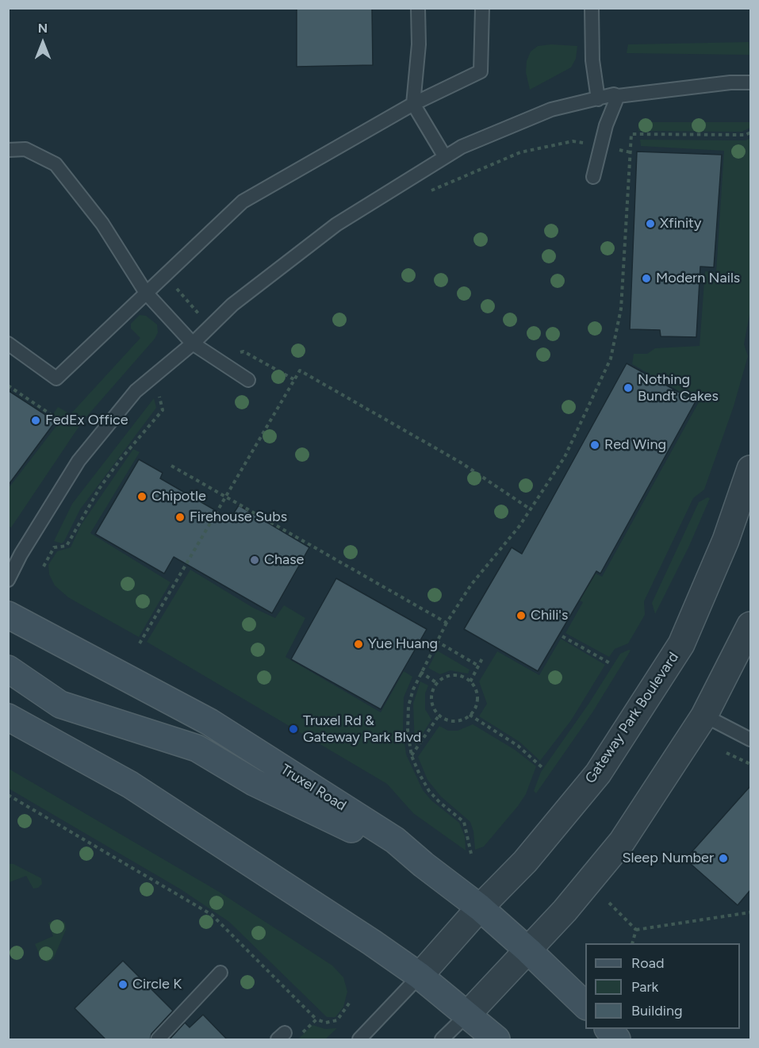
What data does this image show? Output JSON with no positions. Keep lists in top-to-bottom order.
{
  "streets": {
    "main road": ["Truxel Road"],
    "street": ["Gateway Park Boulevard"]
  },
  "crossings": [
    ["Gateway Park Boulevard", "Truxel Road"]
  ],
  "places": [
    "Xfinity",
    "Modern Nails",
    "Nothing Bundt Cakes",
    "FedEx Office",
    "Red Wing",
    "Chipotle",
    "Firehouse Subs",
    "Chase",
    "Chili's",
    "Yue Huang",
    "Truxel Rd & Gateway Park Blvd",
    "Sleep Number",
    "Circle K"
  ],
  "legend": ["Road", "Park", "Building"],
  "north": "top"
}
